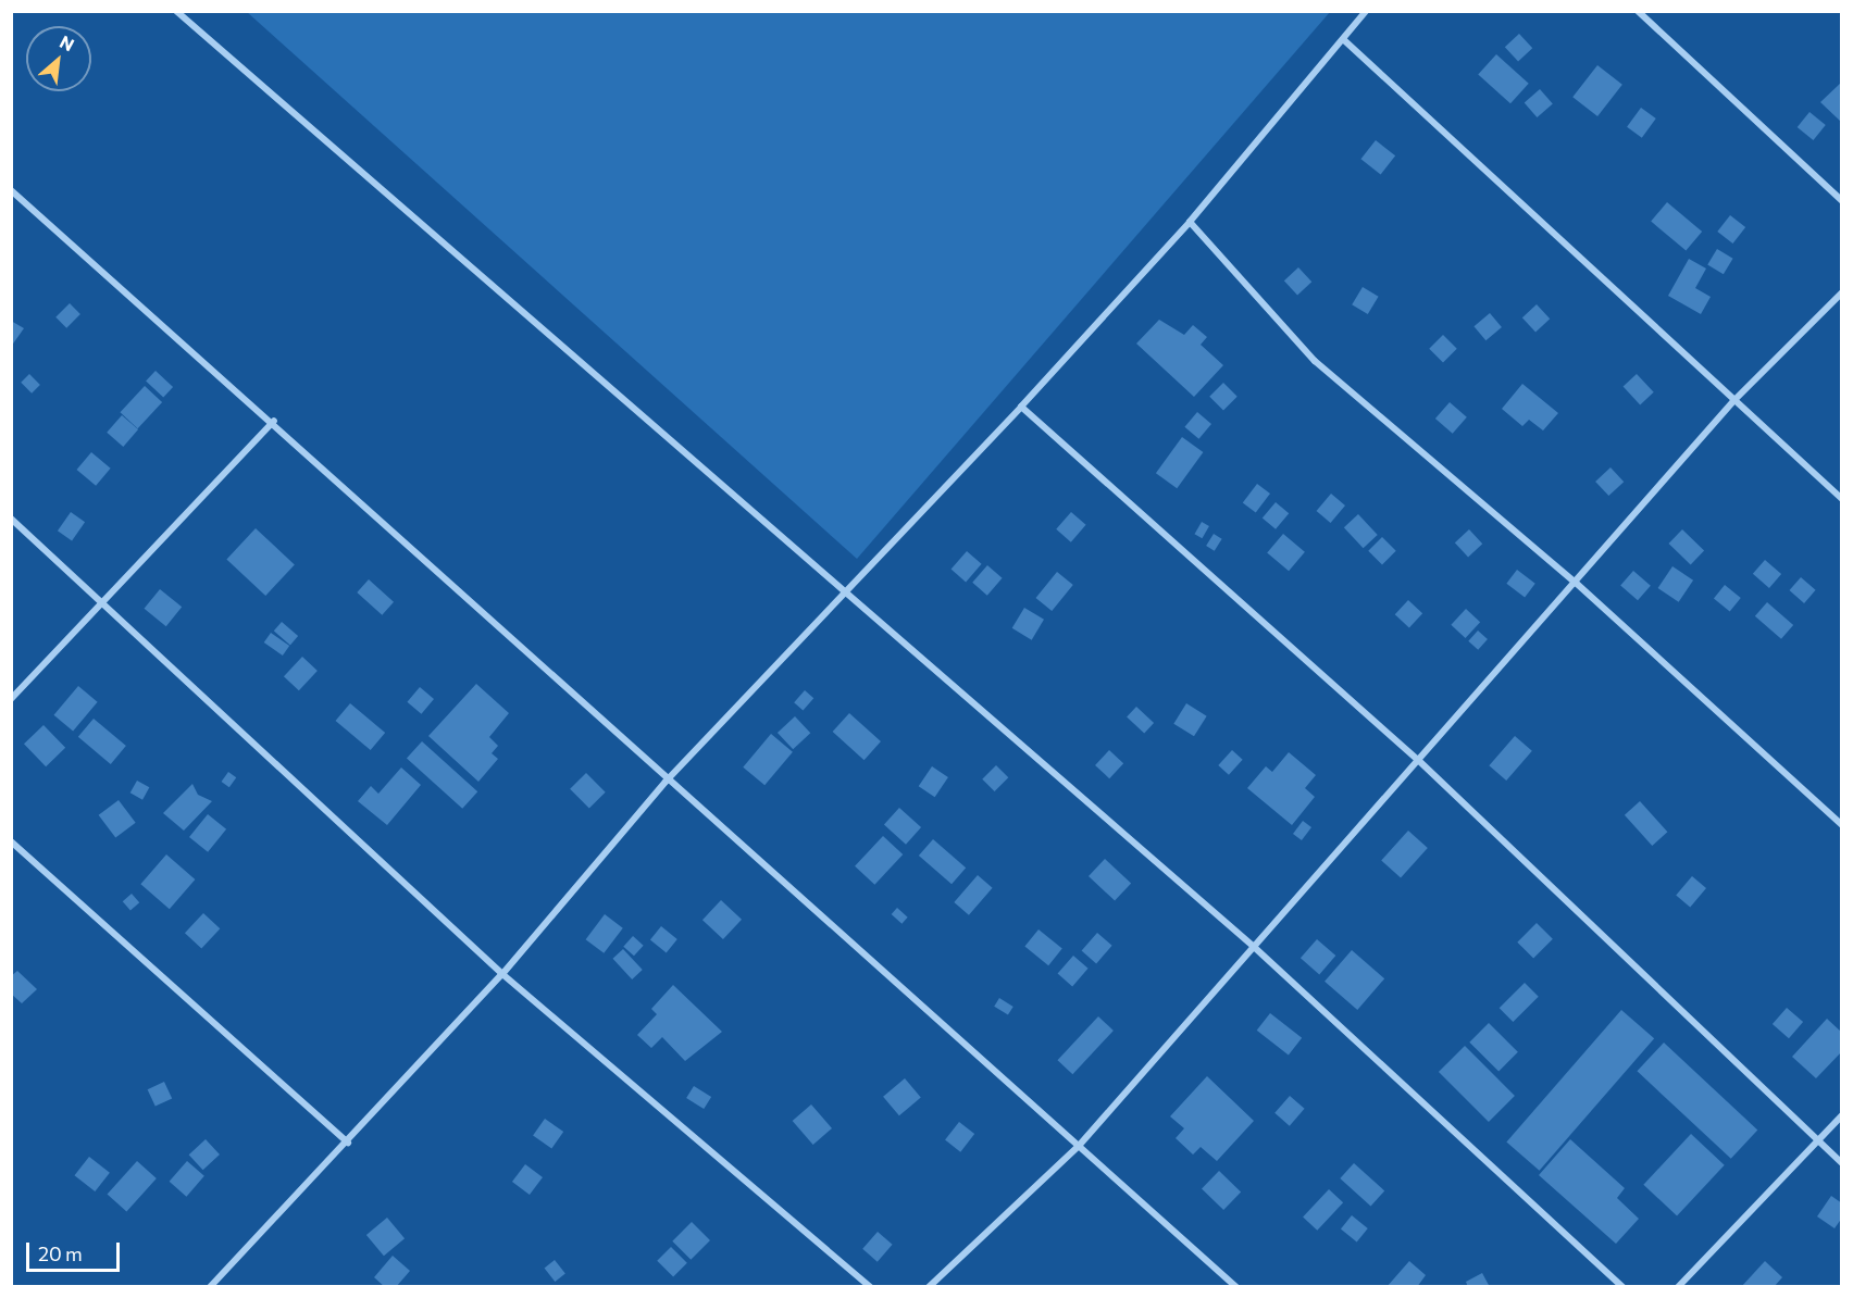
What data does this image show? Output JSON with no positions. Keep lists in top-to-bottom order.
{
  "scale_bar": "20 m",
  "north": "top right"
}
